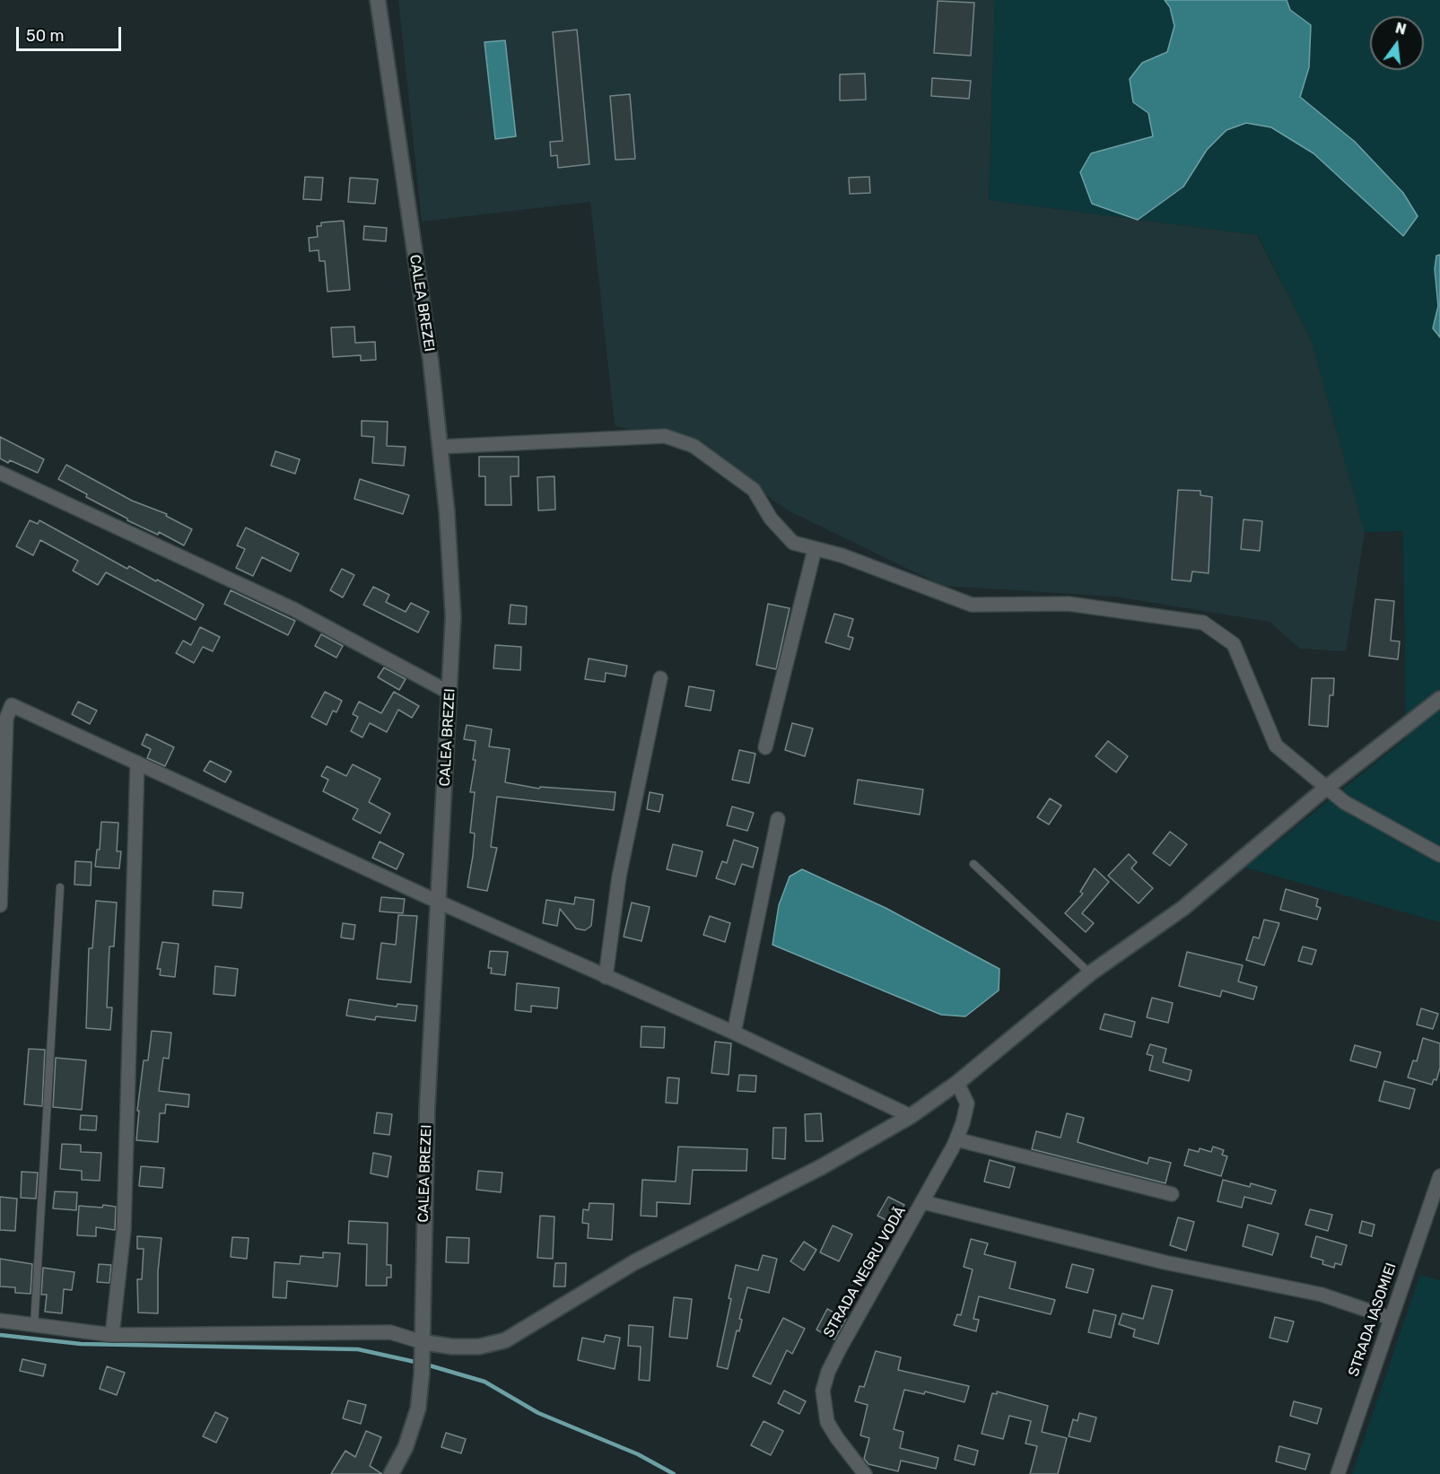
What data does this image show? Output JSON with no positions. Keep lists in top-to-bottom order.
{
  "streets": {
    "street": ["CALEA BREZEI", "STRADA NEGRU VODĂ", "STRADA IASOMIEI"]
  },
  "scale_bar": "50 m",
  "north": "top"
}
